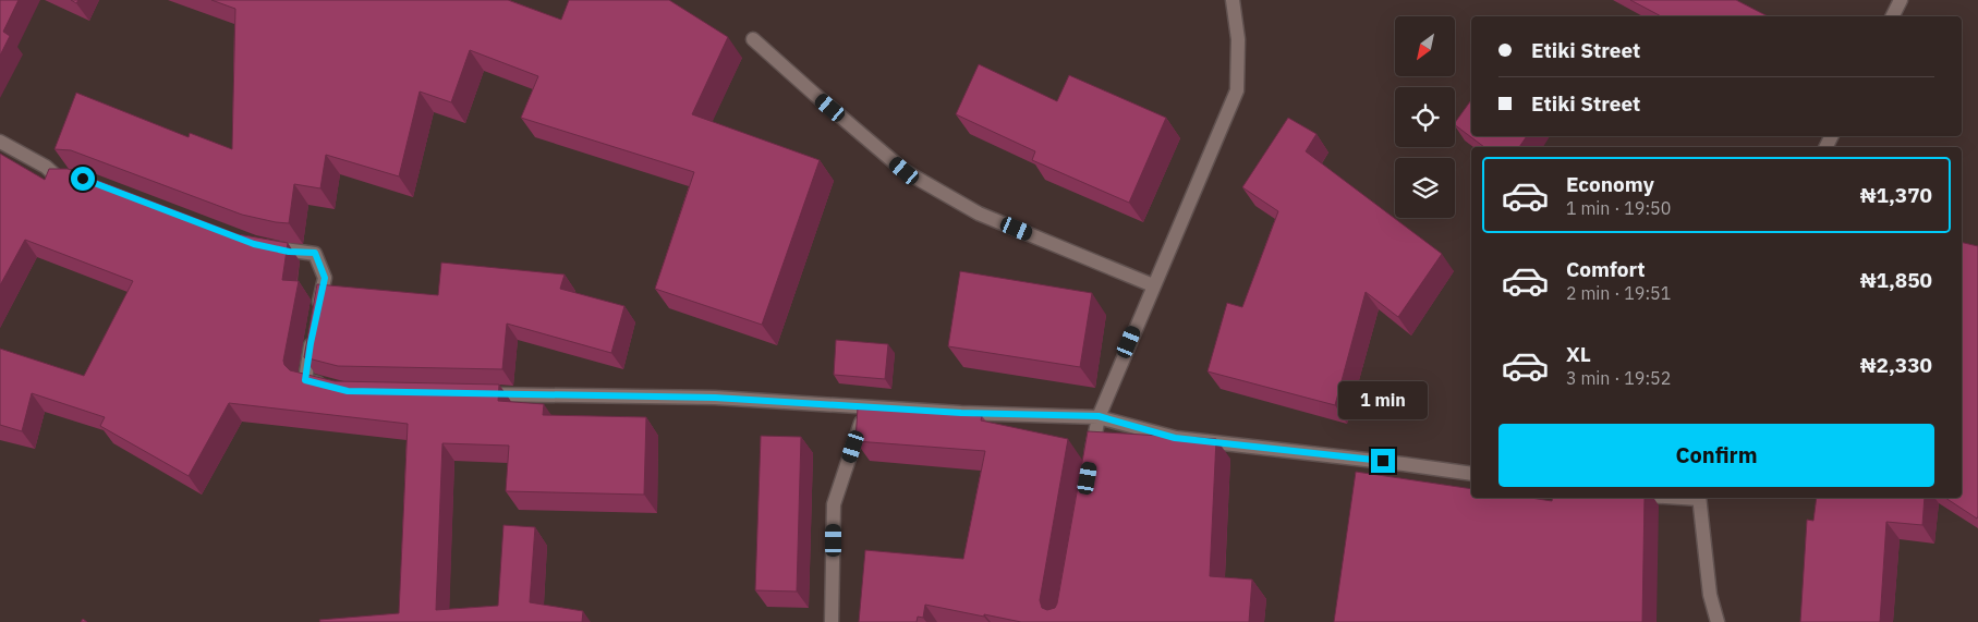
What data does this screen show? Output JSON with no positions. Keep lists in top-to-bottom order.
{
  "north": "bottom left",
  "page": {
    "banner": ["Etiki Street", "Etiki Street"],
    "list": [
      {
        "name": "Economy",
        "note": "1 min · 19:50",
        "value": "₦1,370"
      },
      {
        "name": "Comfort",
        "note": "2 min · 19:51",
        "value": "₦1,850"
      },
      {
        "name": "XL",
        "note": "3 min · 19:52",
        "value": "₦2,330"
      }
    ],
    "bubble": "1 min",
    "buttons": "Confirm"
  }
}
